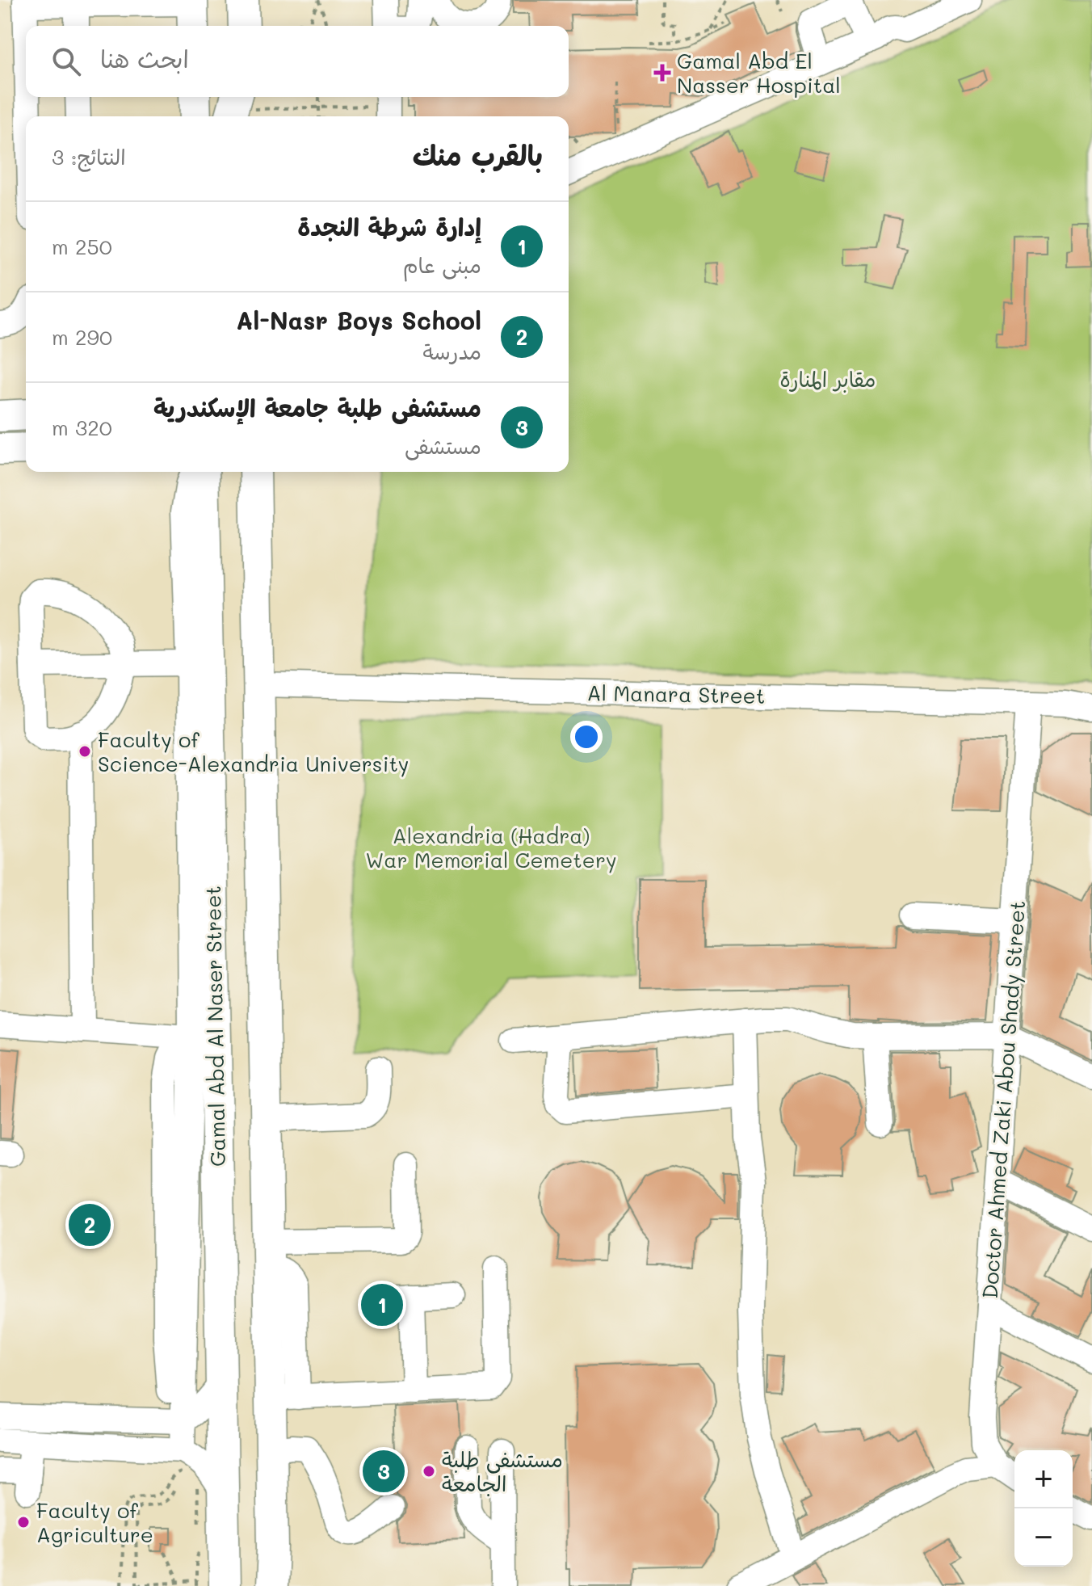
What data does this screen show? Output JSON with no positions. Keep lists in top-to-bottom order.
{
  "streets": {
    "main road": ["Gamal Abd Al Naser Street"],
    "street": ["Al Manara Street", "Doctor Ahmed Zaki Abou Shady Street"]
  },
  "crossings": [
    ["Al Manara Street", "Doctor Ahmed Zaki Abou Shady Street"]
  ],
  "parks": ["مقابر المنارة", "Alexandria (Hadra) War Memorial Cemetery"],
  "places": {
    "health": ["Gamal Abd El Nasser Hospital"],
    "other": ["Faculty of Science-Alexandria University", "مستشفى طلبة الجامعة", "Faculty of Agriculture"]
  },
  "page": {
    "search": "ابحث هنا",
    "heading": ["بالقرب منك", "النتائج: 3"],
    "list": [
      {
        "mark": "1",
        "name": "إدارة شرطة النجدة",
        "note": "مبنى عام",
        "value": "250 m"
      },
      {
        "mark": "2",
        "name": "Al-Nasr Boys School",
        "note": "مدرسة",
        "value": "290 m"
      },
      {
        "mark": "3",
        "name": "مستشفى طلبة جامعة الإسكندرية",
        "note": "مستشفى",
        "value": "320 m"
      }
    ],
    "pins": ["2", "1", "3"],
    "map_buttons": ["+", "−"]
  }
}
